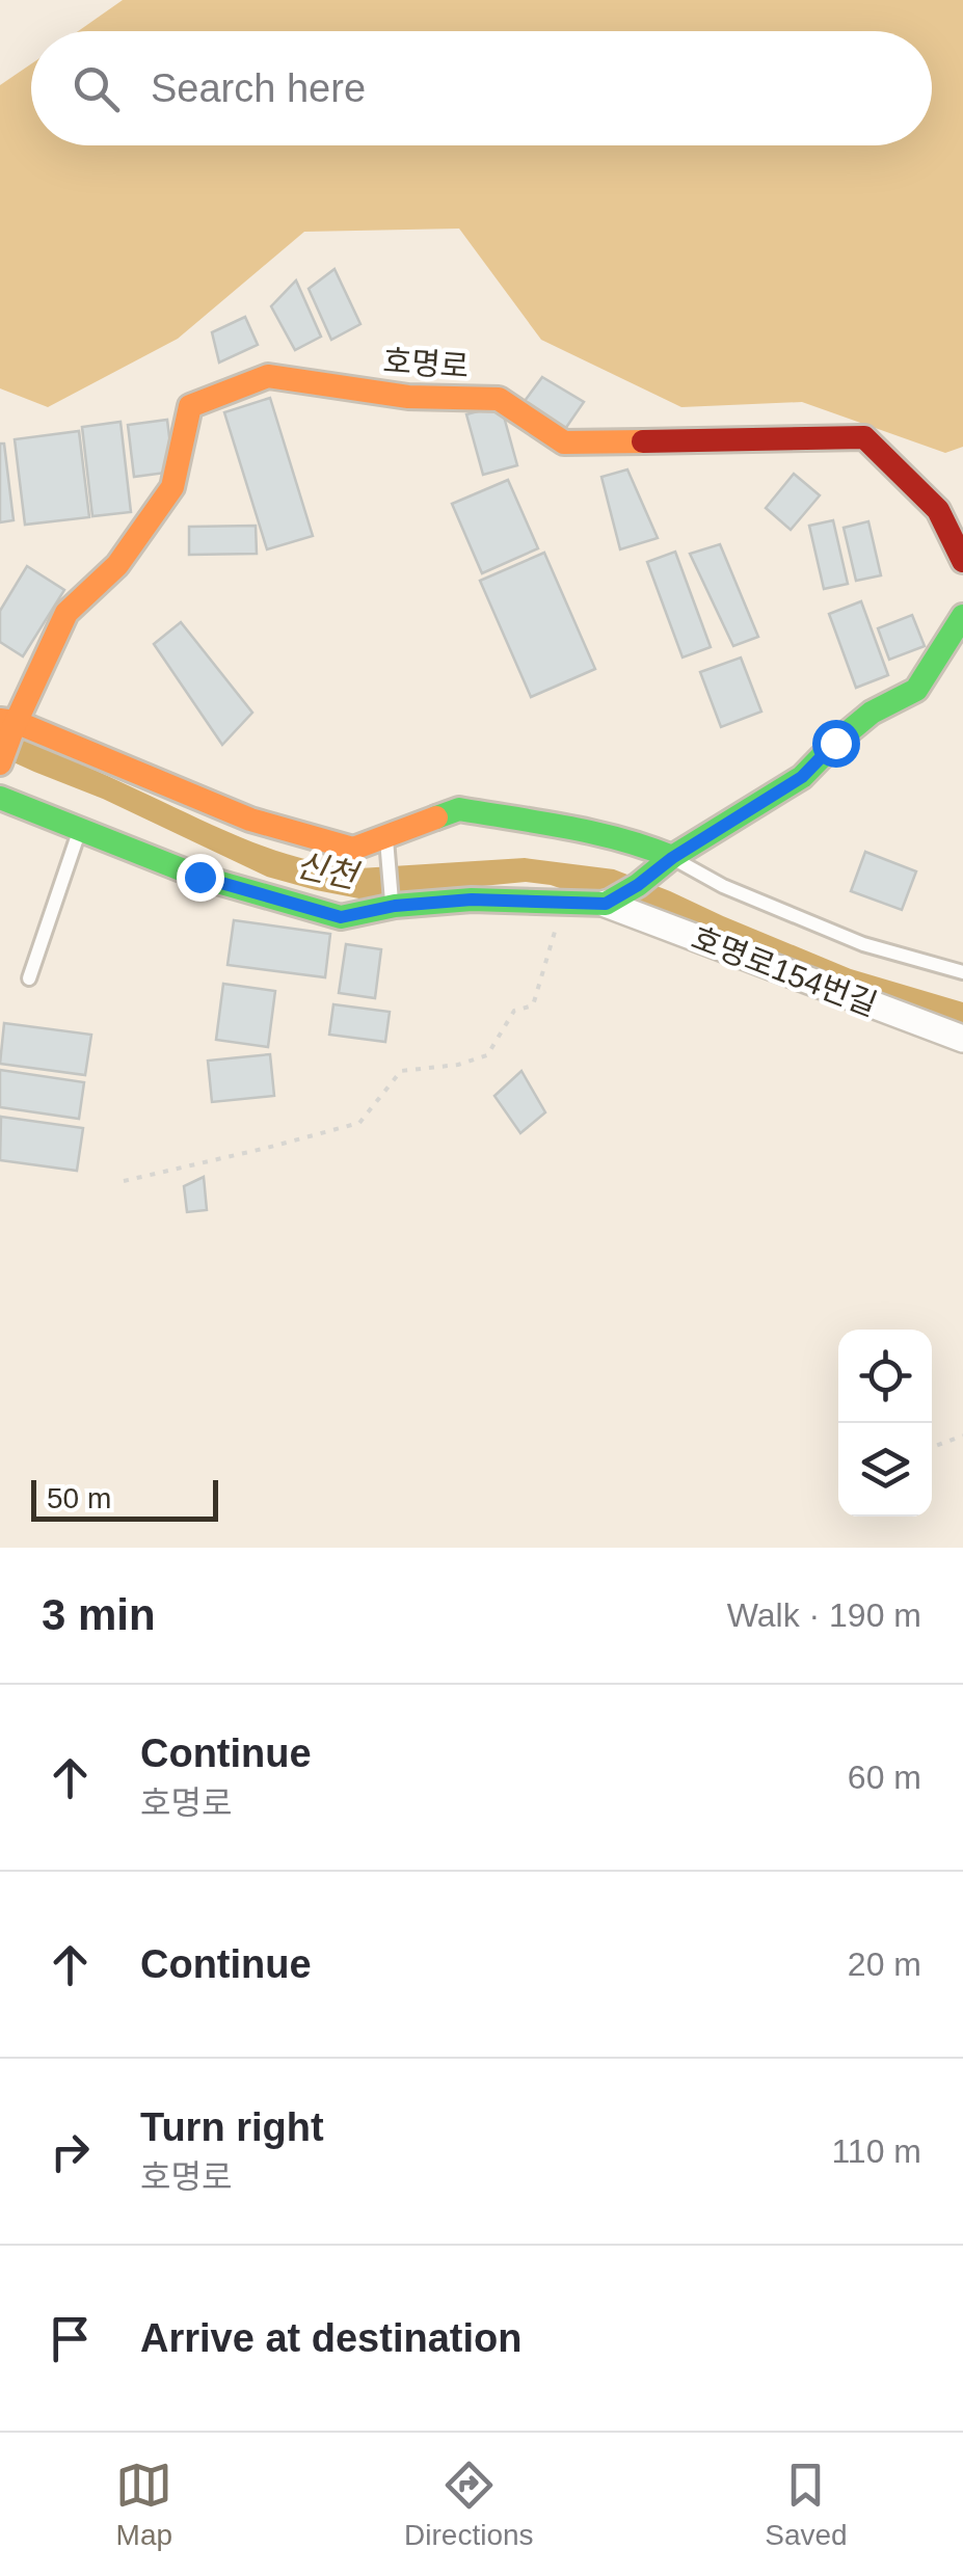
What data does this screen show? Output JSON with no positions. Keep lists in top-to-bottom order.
{
  "streets": {
    "street": ["호명로", "호명로154번길"]
  },
  "water": ["신천"],
  "scale_bar": "50 m",
  "page": {
    "search": "Search here",
    "scale": "50 m",
    "heading": ["3 min", "Walk · 190 m"],
    "list": [
      ["Continue", "호명로", "60 m"],
      ["Continue", "20 m"],
      ["Turn right", "호명로", "110 m"],
      "Arrive at destination"
    ],
    "nav": ["Map", "Directions", "Saved"]
  }
}
